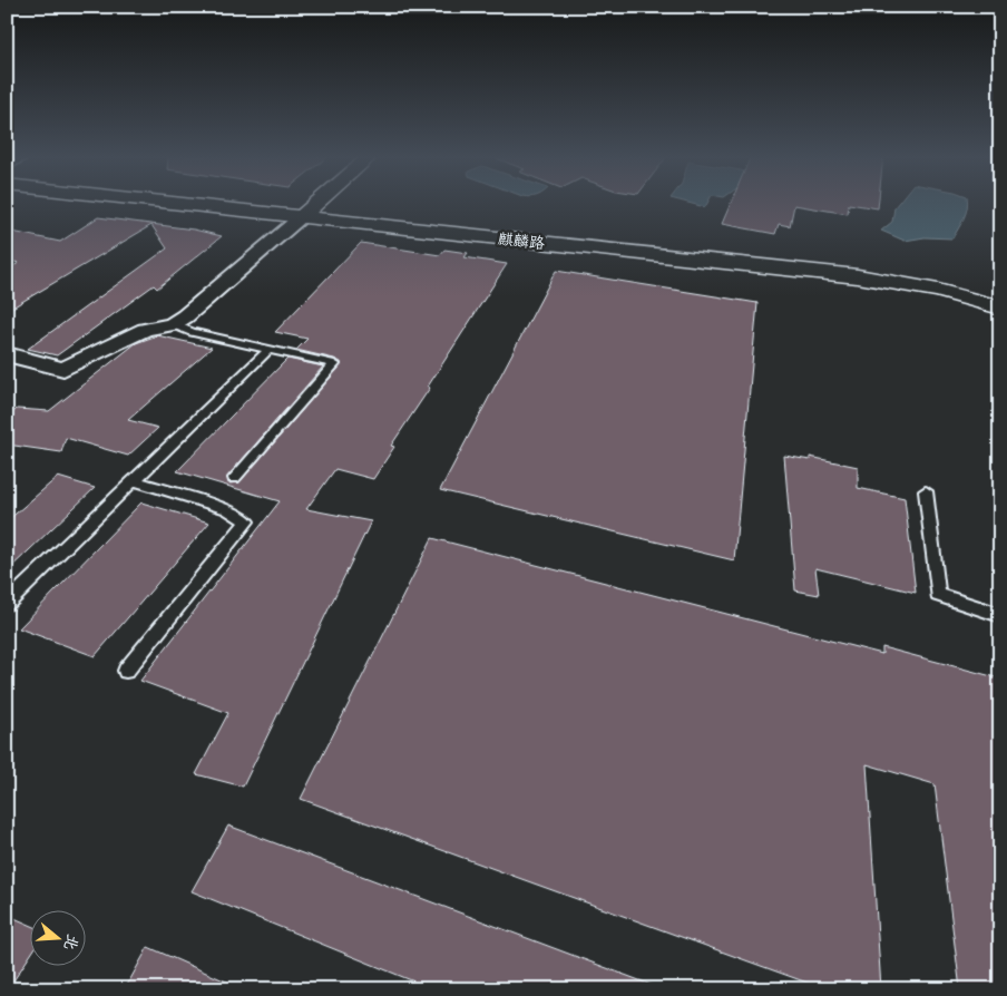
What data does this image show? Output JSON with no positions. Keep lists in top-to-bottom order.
{
  "streets": {
    "street": ["麒麟路"]
  },
  "north": "right"
}
